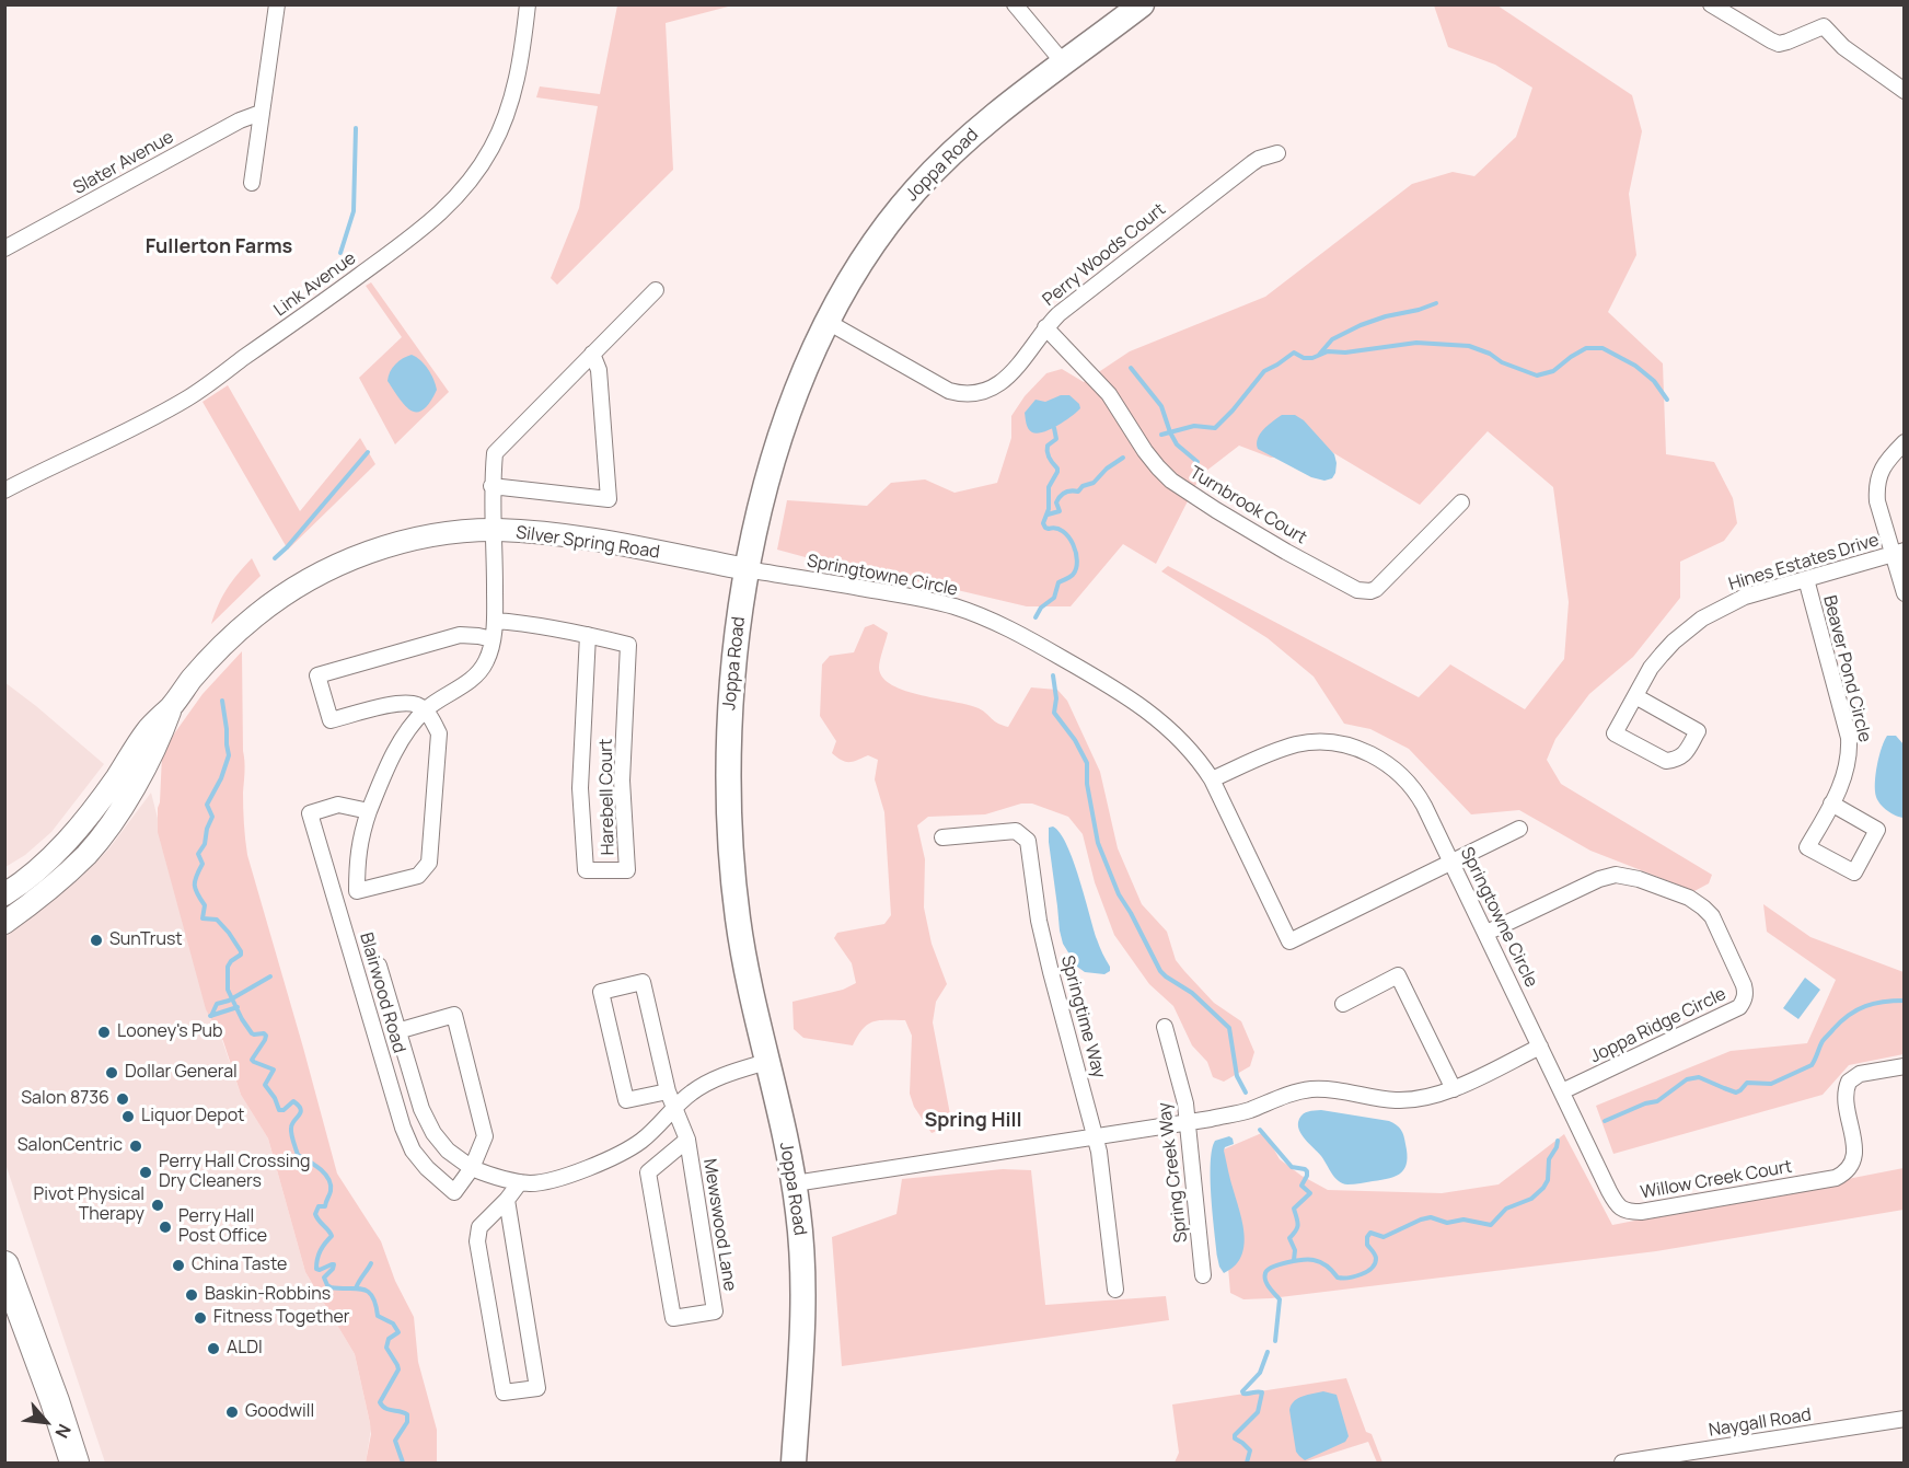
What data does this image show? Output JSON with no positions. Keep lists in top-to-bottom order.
{
  "streets": {
    "main road": ["Joppa Road", "Silver Spring Road"],
    "street": [
      "Slater Avenue",
      "Perry Woods Court",
      "Link Avenue",
      "Turnbrook Court",
      "Hines Estates Drive",
      "Springtowne Circle",
      "Beaver Pond Circle",
      "Harebell Court",
      "Blairwood Road",
      "Springtime Way",
      "Joppa Ridge Circle",
      "Spring Creek Way",
      "Willow Creek Court",
      "Mewswood Lane",
      "Naygall Road"
    ]
  },
  "crossings": [
    ["Joppa Road", "Perry Woods Court"],
    ["Joppa Road", "Silver Spring Road"],
    ["Joppa Road", "Springtowne Circle"],
    ["Perry Woods Court", "Turnbrook Court"],
    ["Silver Spring Road", "Springtowne Circle"],
    ["Hines Estates Drive", "Beaver Pond Circle"],
    ["Springtowne Circle", "Joppa Ridge Circle"],
    ["Springtowne Circle", "Willow Creek Court"],
    ["Joppa Ridge Circle", "Willow Creek Court"]
  ],
  "districts": ["Fullerton Farms", "Spring Hill"],
  "places": [
    "SunTrust",
    "Looney's Pub",
    "Dollar General",
    "Salon 8736",
    "Liquor Depot",
    "SalonCentric",
    "Perry Hall Crossing Dry Cleaners",
    "Pivot Physical Therapy",
    "Perry Hall Post Office",
    "China Taste",
    "Baskin-Robbins",
    "Fitness Together",
    "ALDI",
    "Goodwill"
  ],
  "north": "bottom right"
}
